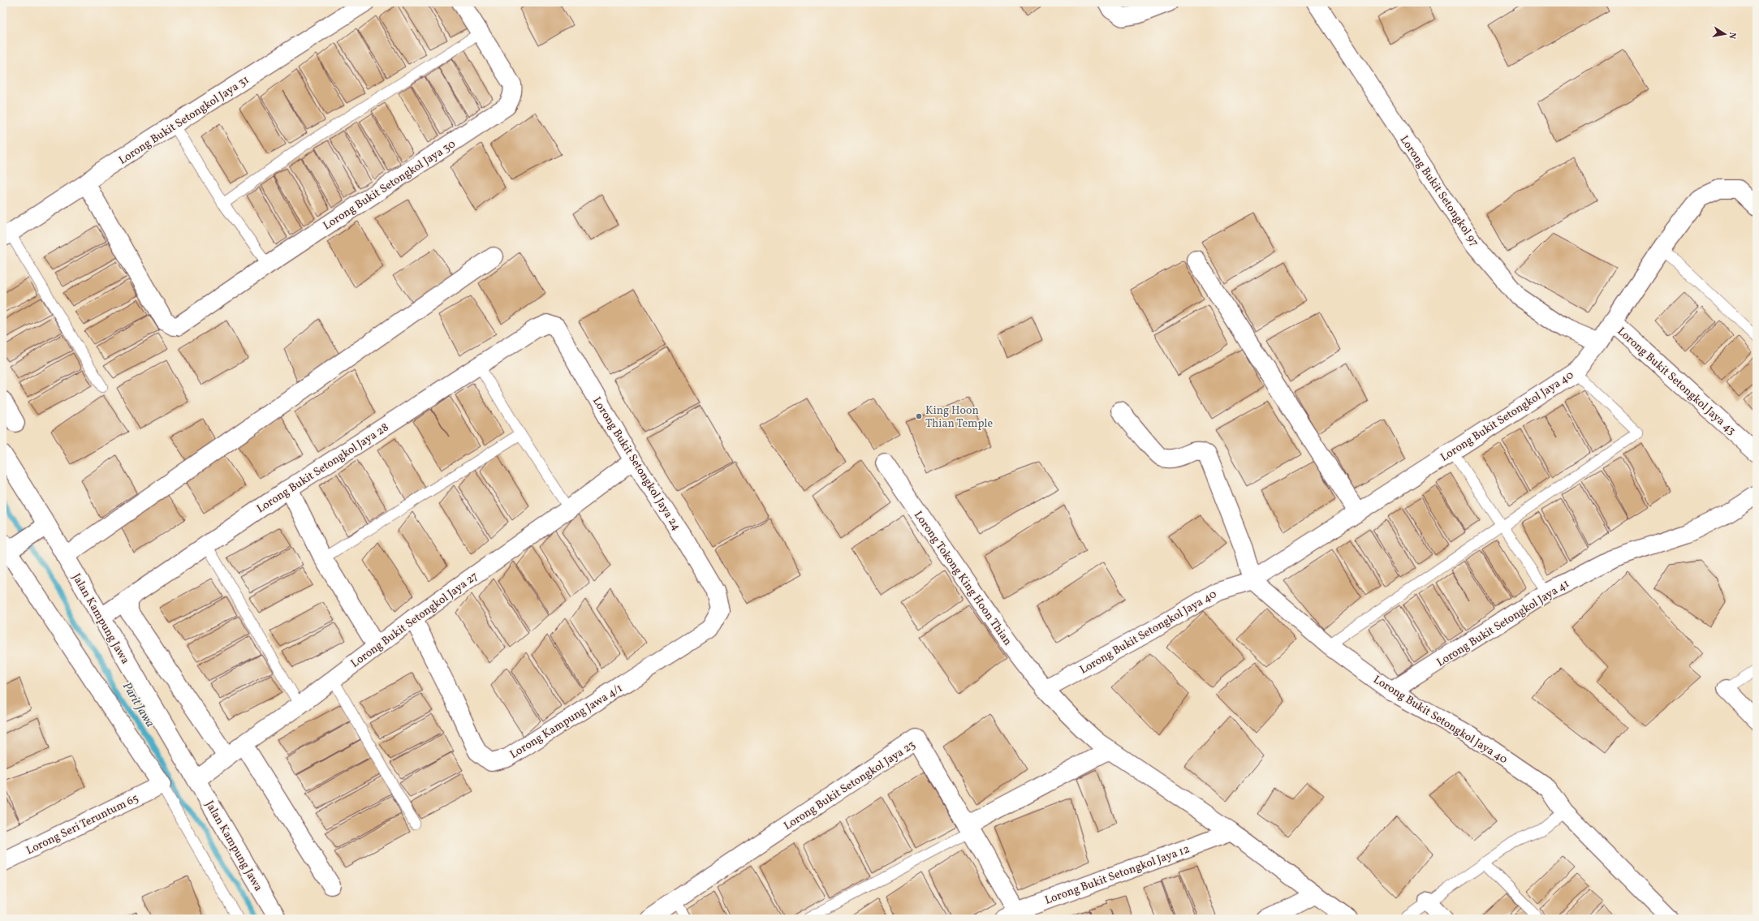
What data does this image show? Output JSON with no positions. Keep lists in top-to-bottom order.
{
  "streets": {
    "street": [
      "Lorong Bukit Setongkol Jaya 31",
      "Lorong Bukit Setongkol Jaya 30",
      "Lorong Bukit Setongkol 97",
      "Lorong Bukit Setongkol Jaya 43",
      "Lorong Bukit Setongkol Jaya 40",
      "Lorong Bukit Setongkol Jaya 24",
      "Lorong Bukit Setongkol Jaya 28",
      "Lorong Tokong King Hoon Thian",
      "Jalan Kampung Jawa",
      "Lorong Bukit Setongkol Jaya 27",
      "Lorong Bukit Setongkol Jaya 41",
      "Lorong Kampung Jawa 4/1",
      "Lorong Bukit Setongkol Jaya 23",
      "Lorong Seri Teruntum 65",
      "Lorong Bukit Setongkol Jaya 12"
    ]
  },
  "crossings": [
    ["Lorong Bukit Setongkol Jaya 31", "Lorong Bukit Setongkol Jaya 30"],
    ["Lorong Bukit Setongkol 97", "Lorong Bukit Setongkol Jaya 40"],
    ["Lorong Bukit Setongkol Jaya 43", "Lorong Bukit Setongkol Jaya 40"],
    ["Lorong Bukit Setongkol Jaya 40", "Lorong Tokong King Hoon Thian"],
    ["Lorong Bukit Setongkol Jaya 40", "Lorong Bukit Setongkol Jaya 41"],
    ["Lorong Bukit Setongkol Jaya 24", "Lorong Bukit Setongkol Jaya 28"],
    ["Lorong Bukit Setongkol Jaya 24", "Lorong Bukit Setongkol Jaya 27"],
    ["Lorong Bukit Setongkol Jaya 24", "Lorong Kampung Jawa 4/1"],
    ["Lorong Bukit Setongkol Jaya 28", "Jalan Kampung Jawa"],
    ["Lorong Tokong King Hoon Thian", "Lorong Bukit Setongkol Jaya 12"],
    ["Jalan Kampung Jawa", "Lorong Bukit Setongkol Jaya 27"],
    ["Lorong Bukit Setongkol Jaya 27", "Lorong Kampung Jawa 4/1"],
    ["Lorong Bukit Setongkol Jaya 23", "Lorong Bukit Setongkol Jaya 12"]
  ],
  "water": ["Parit Jawa"],
  "places": ["King Hoon Thian Temple"],
  "north": "right"
}
